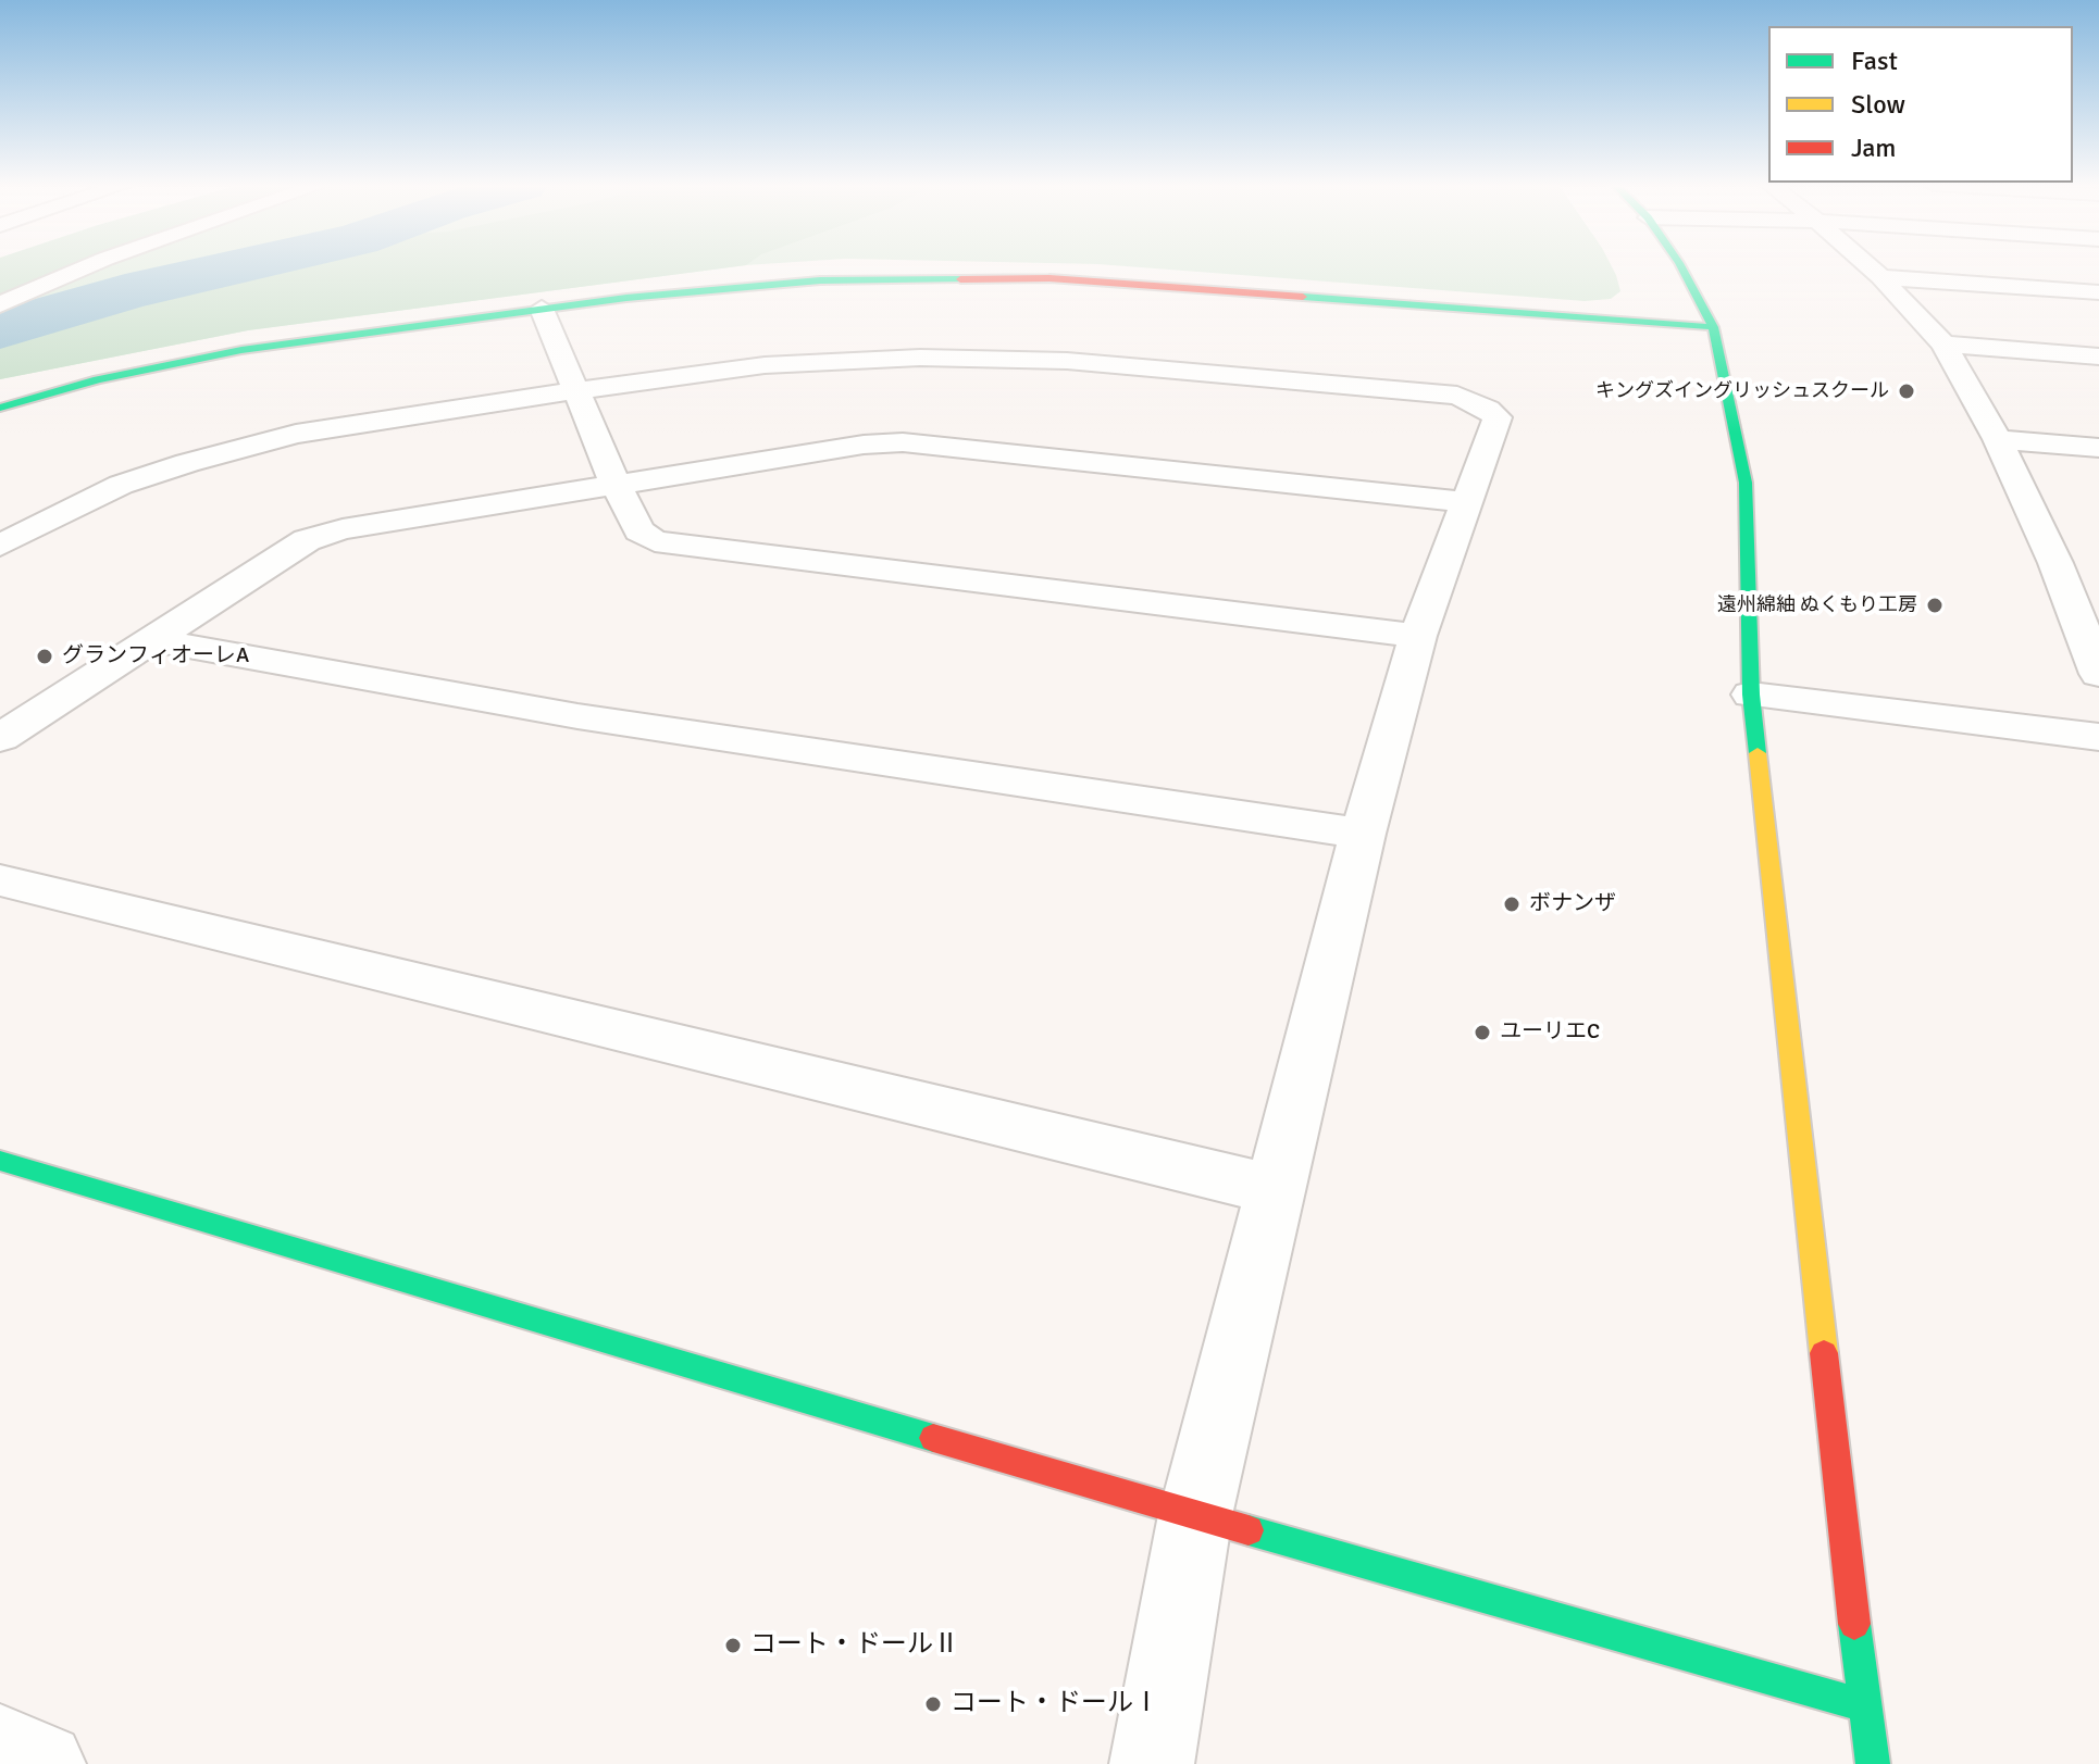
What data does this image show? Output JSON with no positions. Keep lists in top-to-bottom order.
{
  "places": [
    "キングズイングリッシュスクール",
    "遠州綿紬 ぬくもり工房",
    "グランフィオーレA",
    "ボナンザ",
    "ユーリエC",
    "コート・ドールⅡ",
    "コート・ドールⅠ"
  ],
  "legend": ["Fast", "Slow", "Jam"]
}
